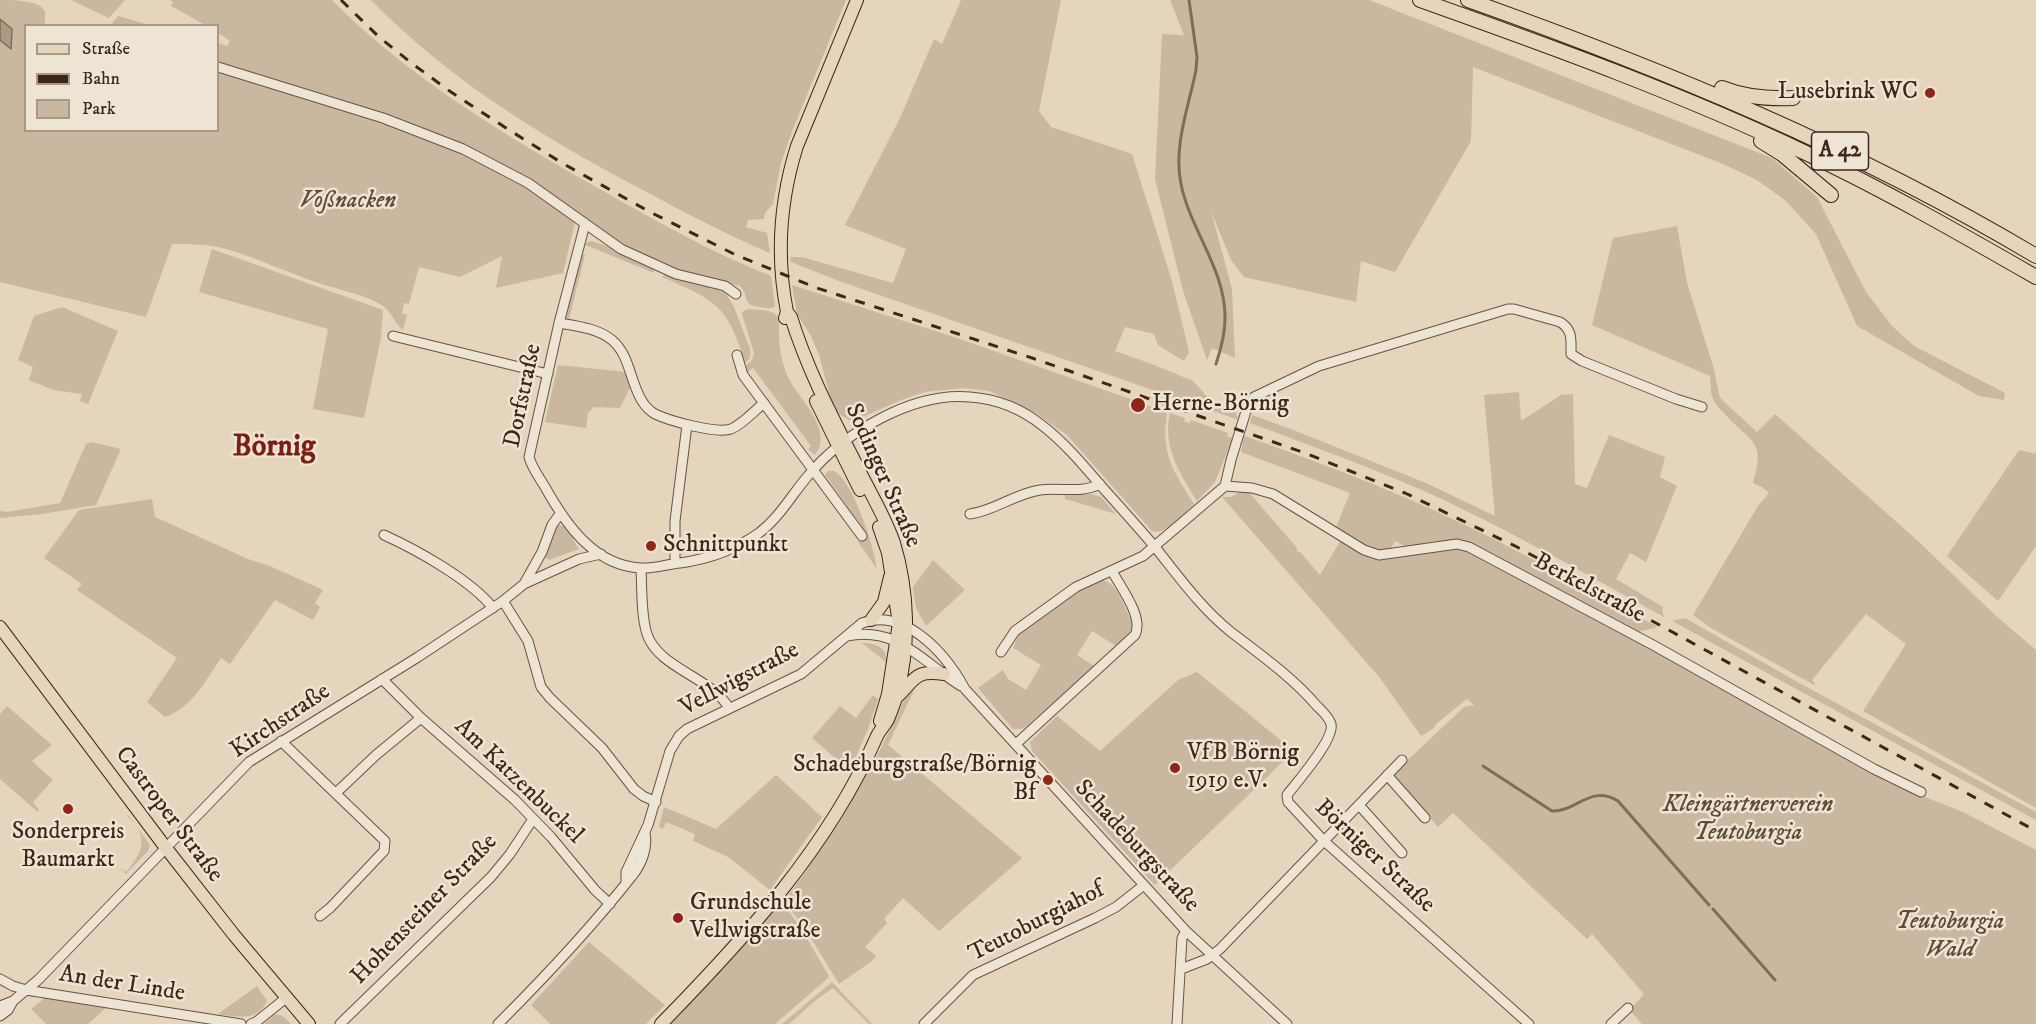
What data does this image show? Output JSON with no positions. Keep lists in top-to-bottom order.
{
  "streets": {
    "highway": ["A 42"],
    "main road": ["Sodinger Straße", "Castroper Straße"],
    "street": [
      "Dorfstraße",
      "Berkelstraße",
      "Vellwigstraße",
      "Kirchstraße",
      "Am Katzenbuckel",
      "Schadeburgstraße",
      "Börniger Straße",
      "Hohensteiner Straße",
      "Teutoburgiahof",
      "An der Linde"
    ]
  },
  "crossings": [
    ["Dorfstraße", "Sodinger Straße"],
    ["Dorfstraße", "Kirchstraße"],
    ["Sodinger Straße", "Schadeburgstraße"],
    ["Vellwigstraße", "Am Katzenbuckel"],
    ["Kirchstraße", "Am Katzenbuckel"],
    ["Kirchstraße", "Castroper Straße"],
    ["Kirchstraße", "An der Linde"],
    ["Am Katzenbuckel", "Hohensteiner Straße"],
    ["Schadeburgstraße", "Teutoburgiahof"]
  ],
  "districts": ["Börnig"],
  "parks": ["Voßnacken", "Kleingärtnerverein Teutoburgia", "Teutoburgia Wald"],
  "places": [
    "Lusebrink WC",
    "Herne-Börnig",
    "Schnittpunkt",
    "VfB Börnig 1919 e.V.",
    "Schadeburgstraße/Börnig Bf",
    "Sonderpreis Baumarkt",
    "Grundschule Vellwigstraße"
  ],
  "legend": ["Straße", "Bahn", "Park"]
}
